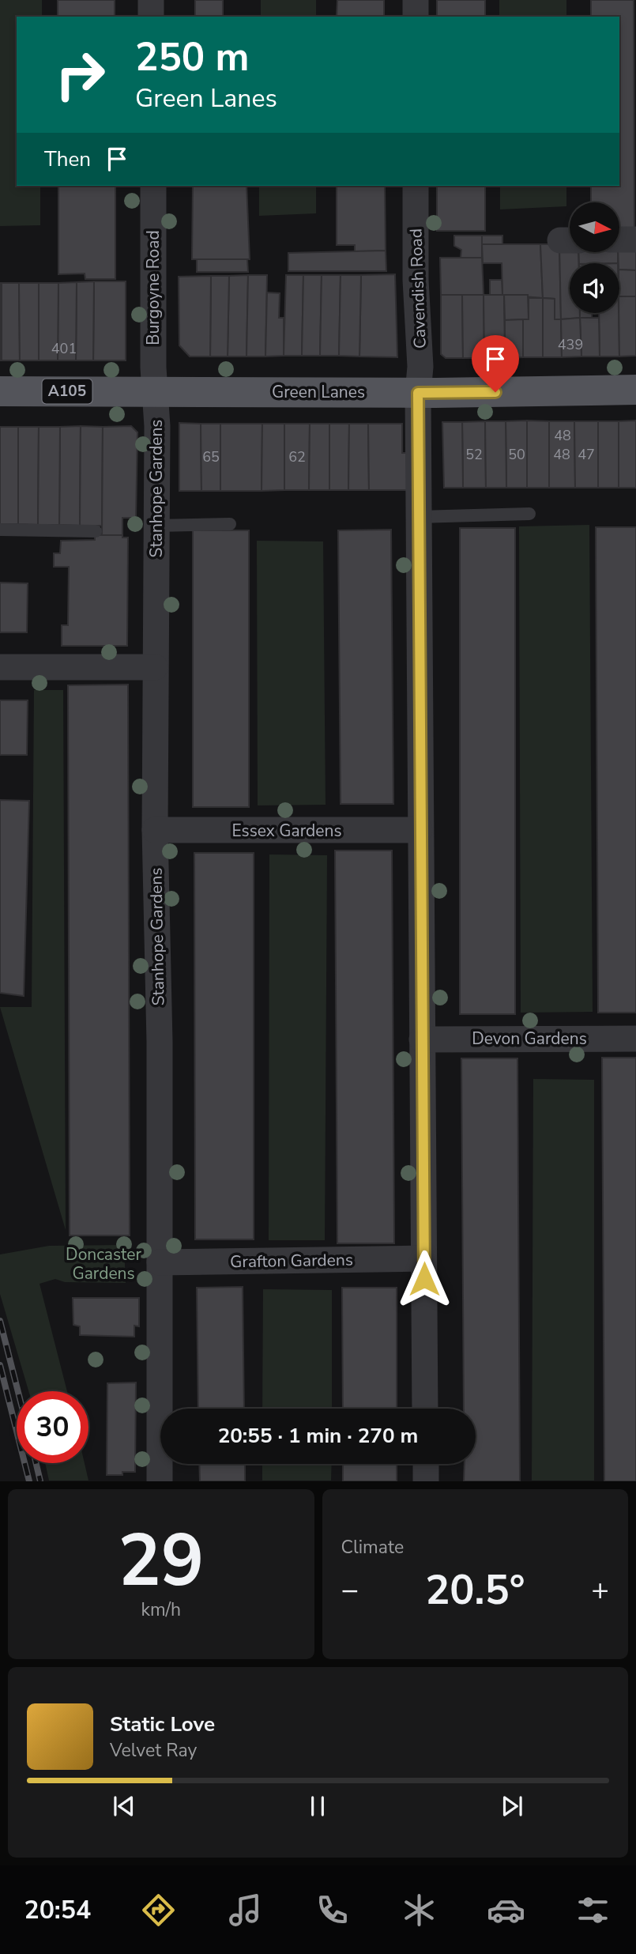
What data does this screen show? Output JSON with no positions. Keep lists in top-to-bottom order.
{
  "streets": {
    "main road": ["A105", "Green Lanes"],
    "street": [
      "Burgoyne Road",
      "Cavendish Road",
      "Stanhope Gardens",
      "Essex Gardens",
      "Devon Gardens",
      "Grafton Gardens"
    ]
  },
  "crossings": [
    ["Burgoyne Road", "Green Lanes"],
    ["Burgoyne Road", "Stanhope Gardens"],
    ["Cavendish Road", "Green Lanes"],
    ["Cavendish Road", "Essex Gardens"],
    ["Cavendish Road", "Devon Gardens"],
    ["Cavendish Road", "Grafton Gardens"],
    ["Green Lanes", "Stanhope Gardens"],
    ["Stanhope Gardens", "Essex Gardens"],
    ["Stanhope Gardens", "Grafton Gardens"]
  ],
  "parks": ["Doncaster Gardens"],
  "house_numbers": [
    "439",
    "401",
    "48",
    "52",
    "50",
    "48",
    "47",
    "65",
    "62"
  ],
  "north": "right",
  "page": {
    "turn": ["250 m", "Green Lanes"],
    "then": "Then",
    "limit": "30",
    "trip": "20:55 · 1 min · 270 m",
    "tile": [
      ["29", "km/h"],
      "Climate"
    ],
    "heat": ["−", "20.5°", "+"],
    "song": ["Static Love", "Velvet Ray"],
    "tabs": "20:54"
  }
}
